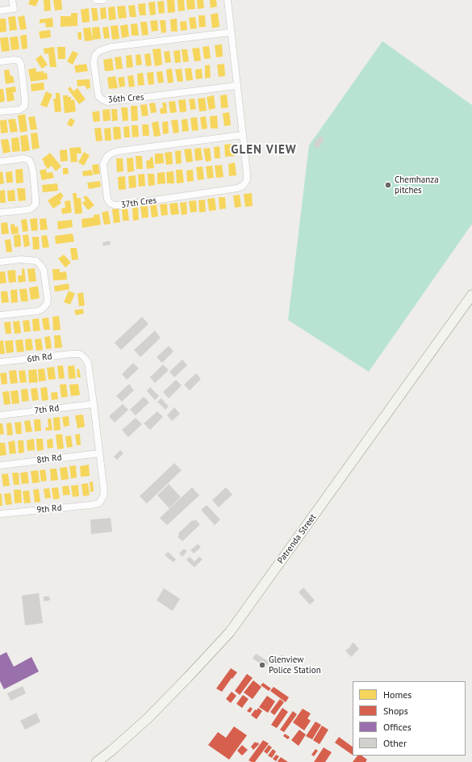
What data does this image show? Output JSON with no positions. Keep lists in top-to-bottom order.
{
  "streets": {
    "street": [
      "36th Cres",
      "37th Cres",
      "6th Rd",
      "7th Rd",
      "8th Rd",
      "9th Rd",
      "Patrenda Street"
    ]
  },
  "crossings": [
    ["6th Rd", "7th Rd"],
    ["8th Rd", "9th Rd"]
  ],
  "districts": ["GLEN VIEW"],
  "places": ["Chemhanza pitches", "Glenview Police Station"],
  "legend": [
    "Homes",
    "Shops",
    "Offices",
    "Other"
  ]
}
